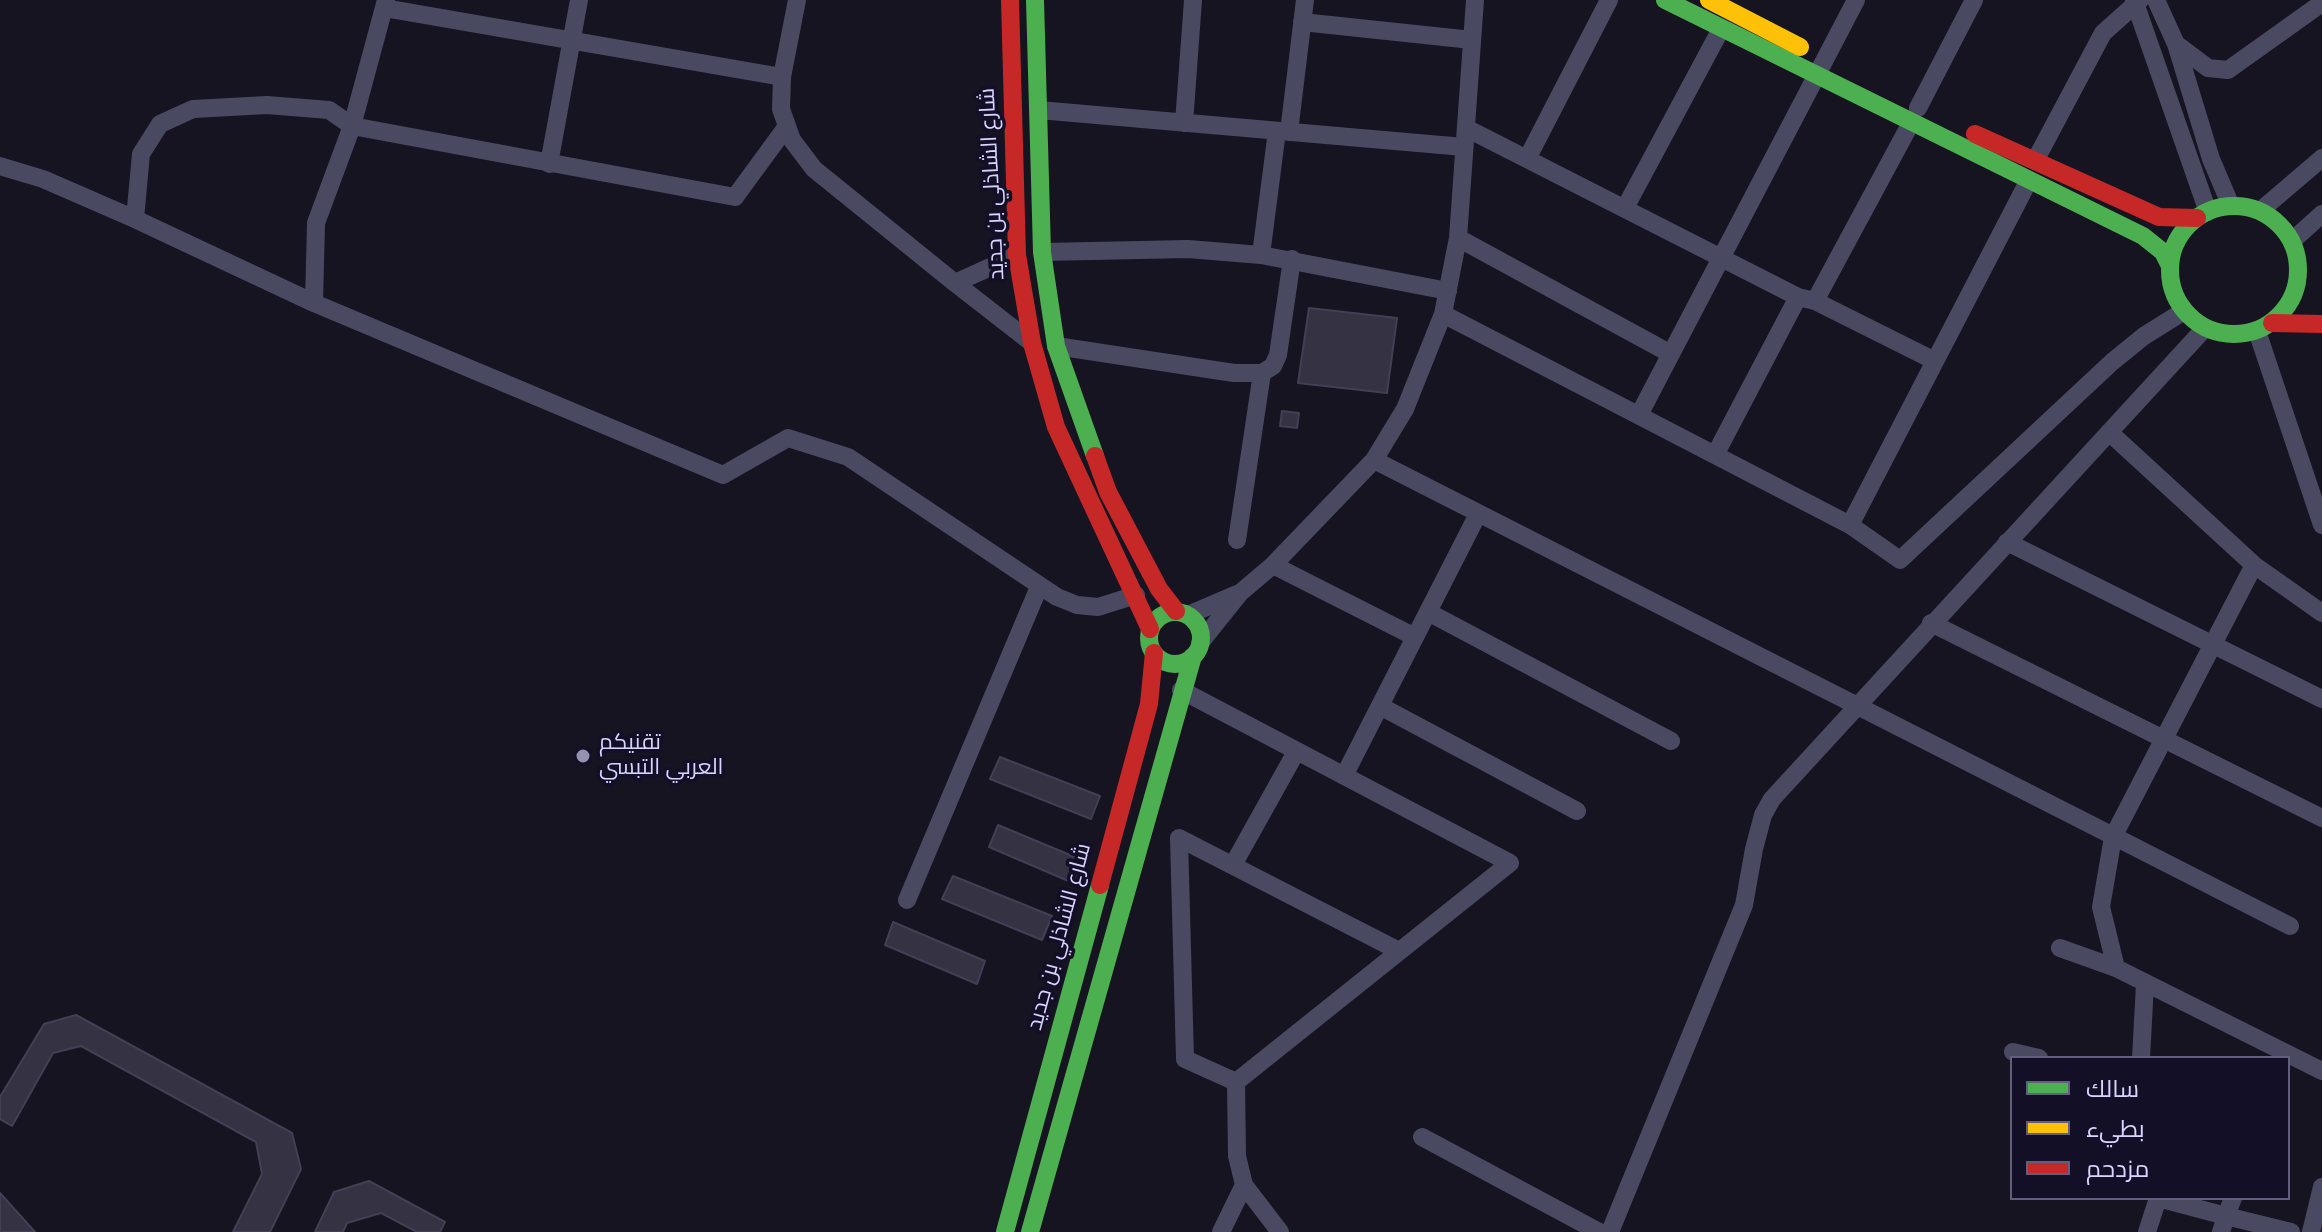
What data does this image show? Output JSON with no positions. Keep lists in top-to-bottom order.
{
  "streets": {
    "main road": ["شارع الشاذلي بن جديد"]
  },
  "places": ["تقنيكم العربي التبسي"],
  "legend": ["سالك", "بطيء", "مزدحم"]
}
